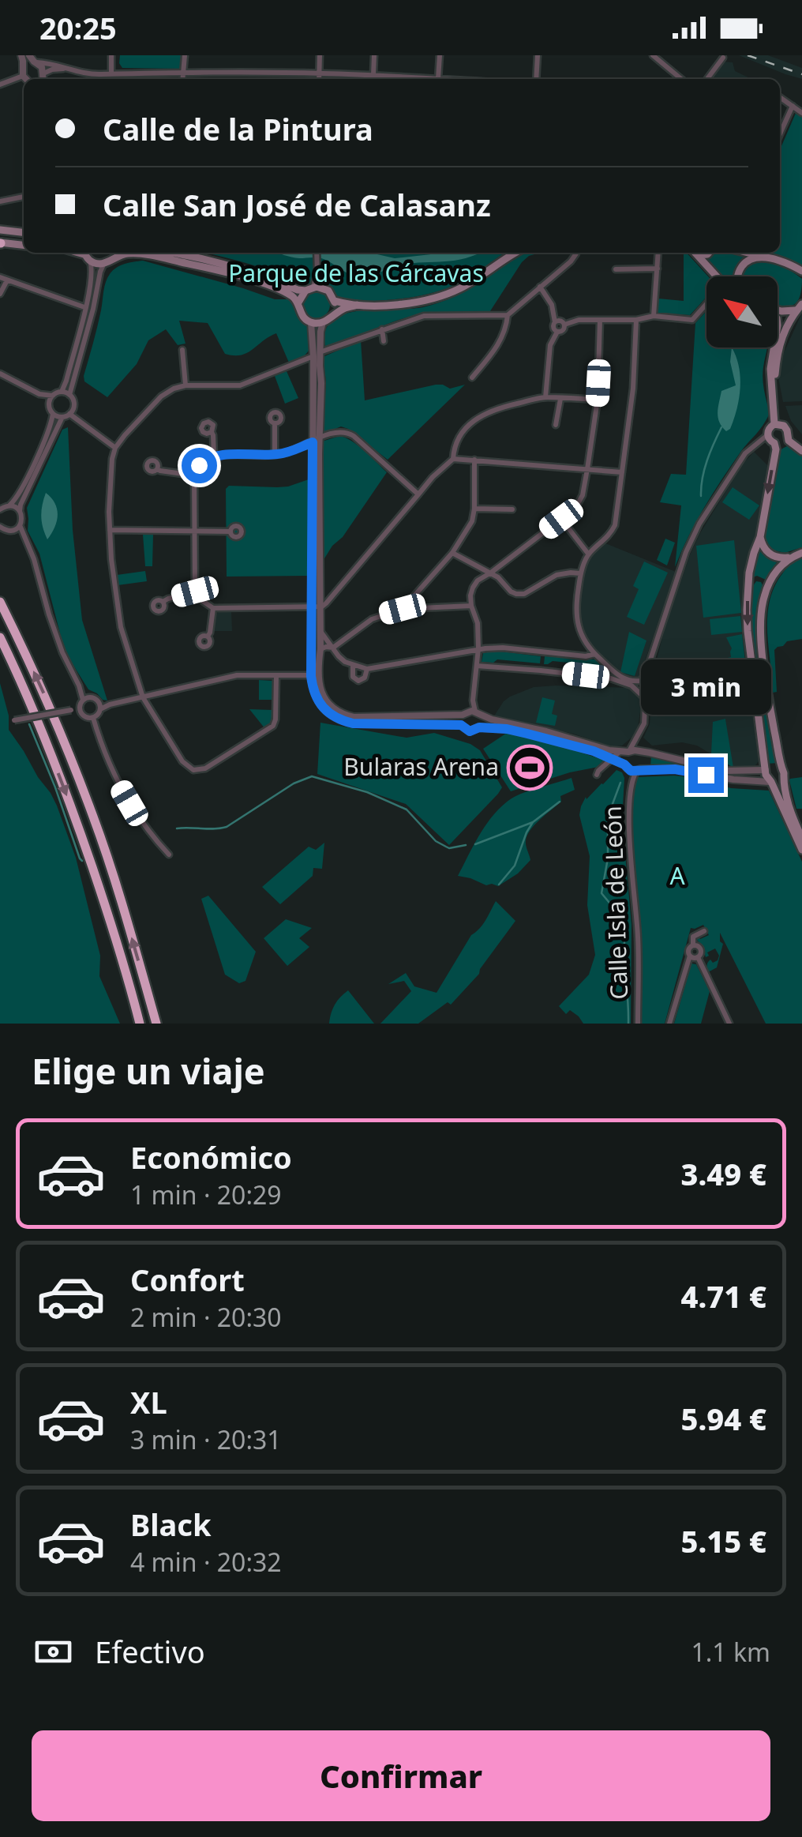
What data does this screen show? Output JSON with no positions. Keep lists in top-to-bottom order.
{
  "streets": {
    "street": ["Calle Isla de León"]
  },
  "parks": ["Parque de las Cárcavas", "A"],
  "places": {
    "sports": ["Bularas Arena"]
  },
  "north": "top left",
  "page": {
    "status": "20:25",
    "banner": ["Calle de la Pintura", "Calle San José de Calasanz"],
    "bubble": "3 min",
    "heading": "Elige un viaje",
    "list": [
      {
        "name": "Económico",
        "note": "1 min · 20:29",
        "value": "3.49 €"
      },
      {
        "name": "Confort",
        "note": "2 min · 20:30",
        "value": "4.71 €"
      },
      {
        "name": "XL",
        "note": "3 min · 20:31",
        "value": "5.94 €"
      },
      {
        "name": "Black",
        "note": "4 min · 20:32",
        "value": "5.15 €"
      }
    ],
    "pay": ["Efectivo", "1.1 km"],
    "buttons": "Confirmar"
  }
}
